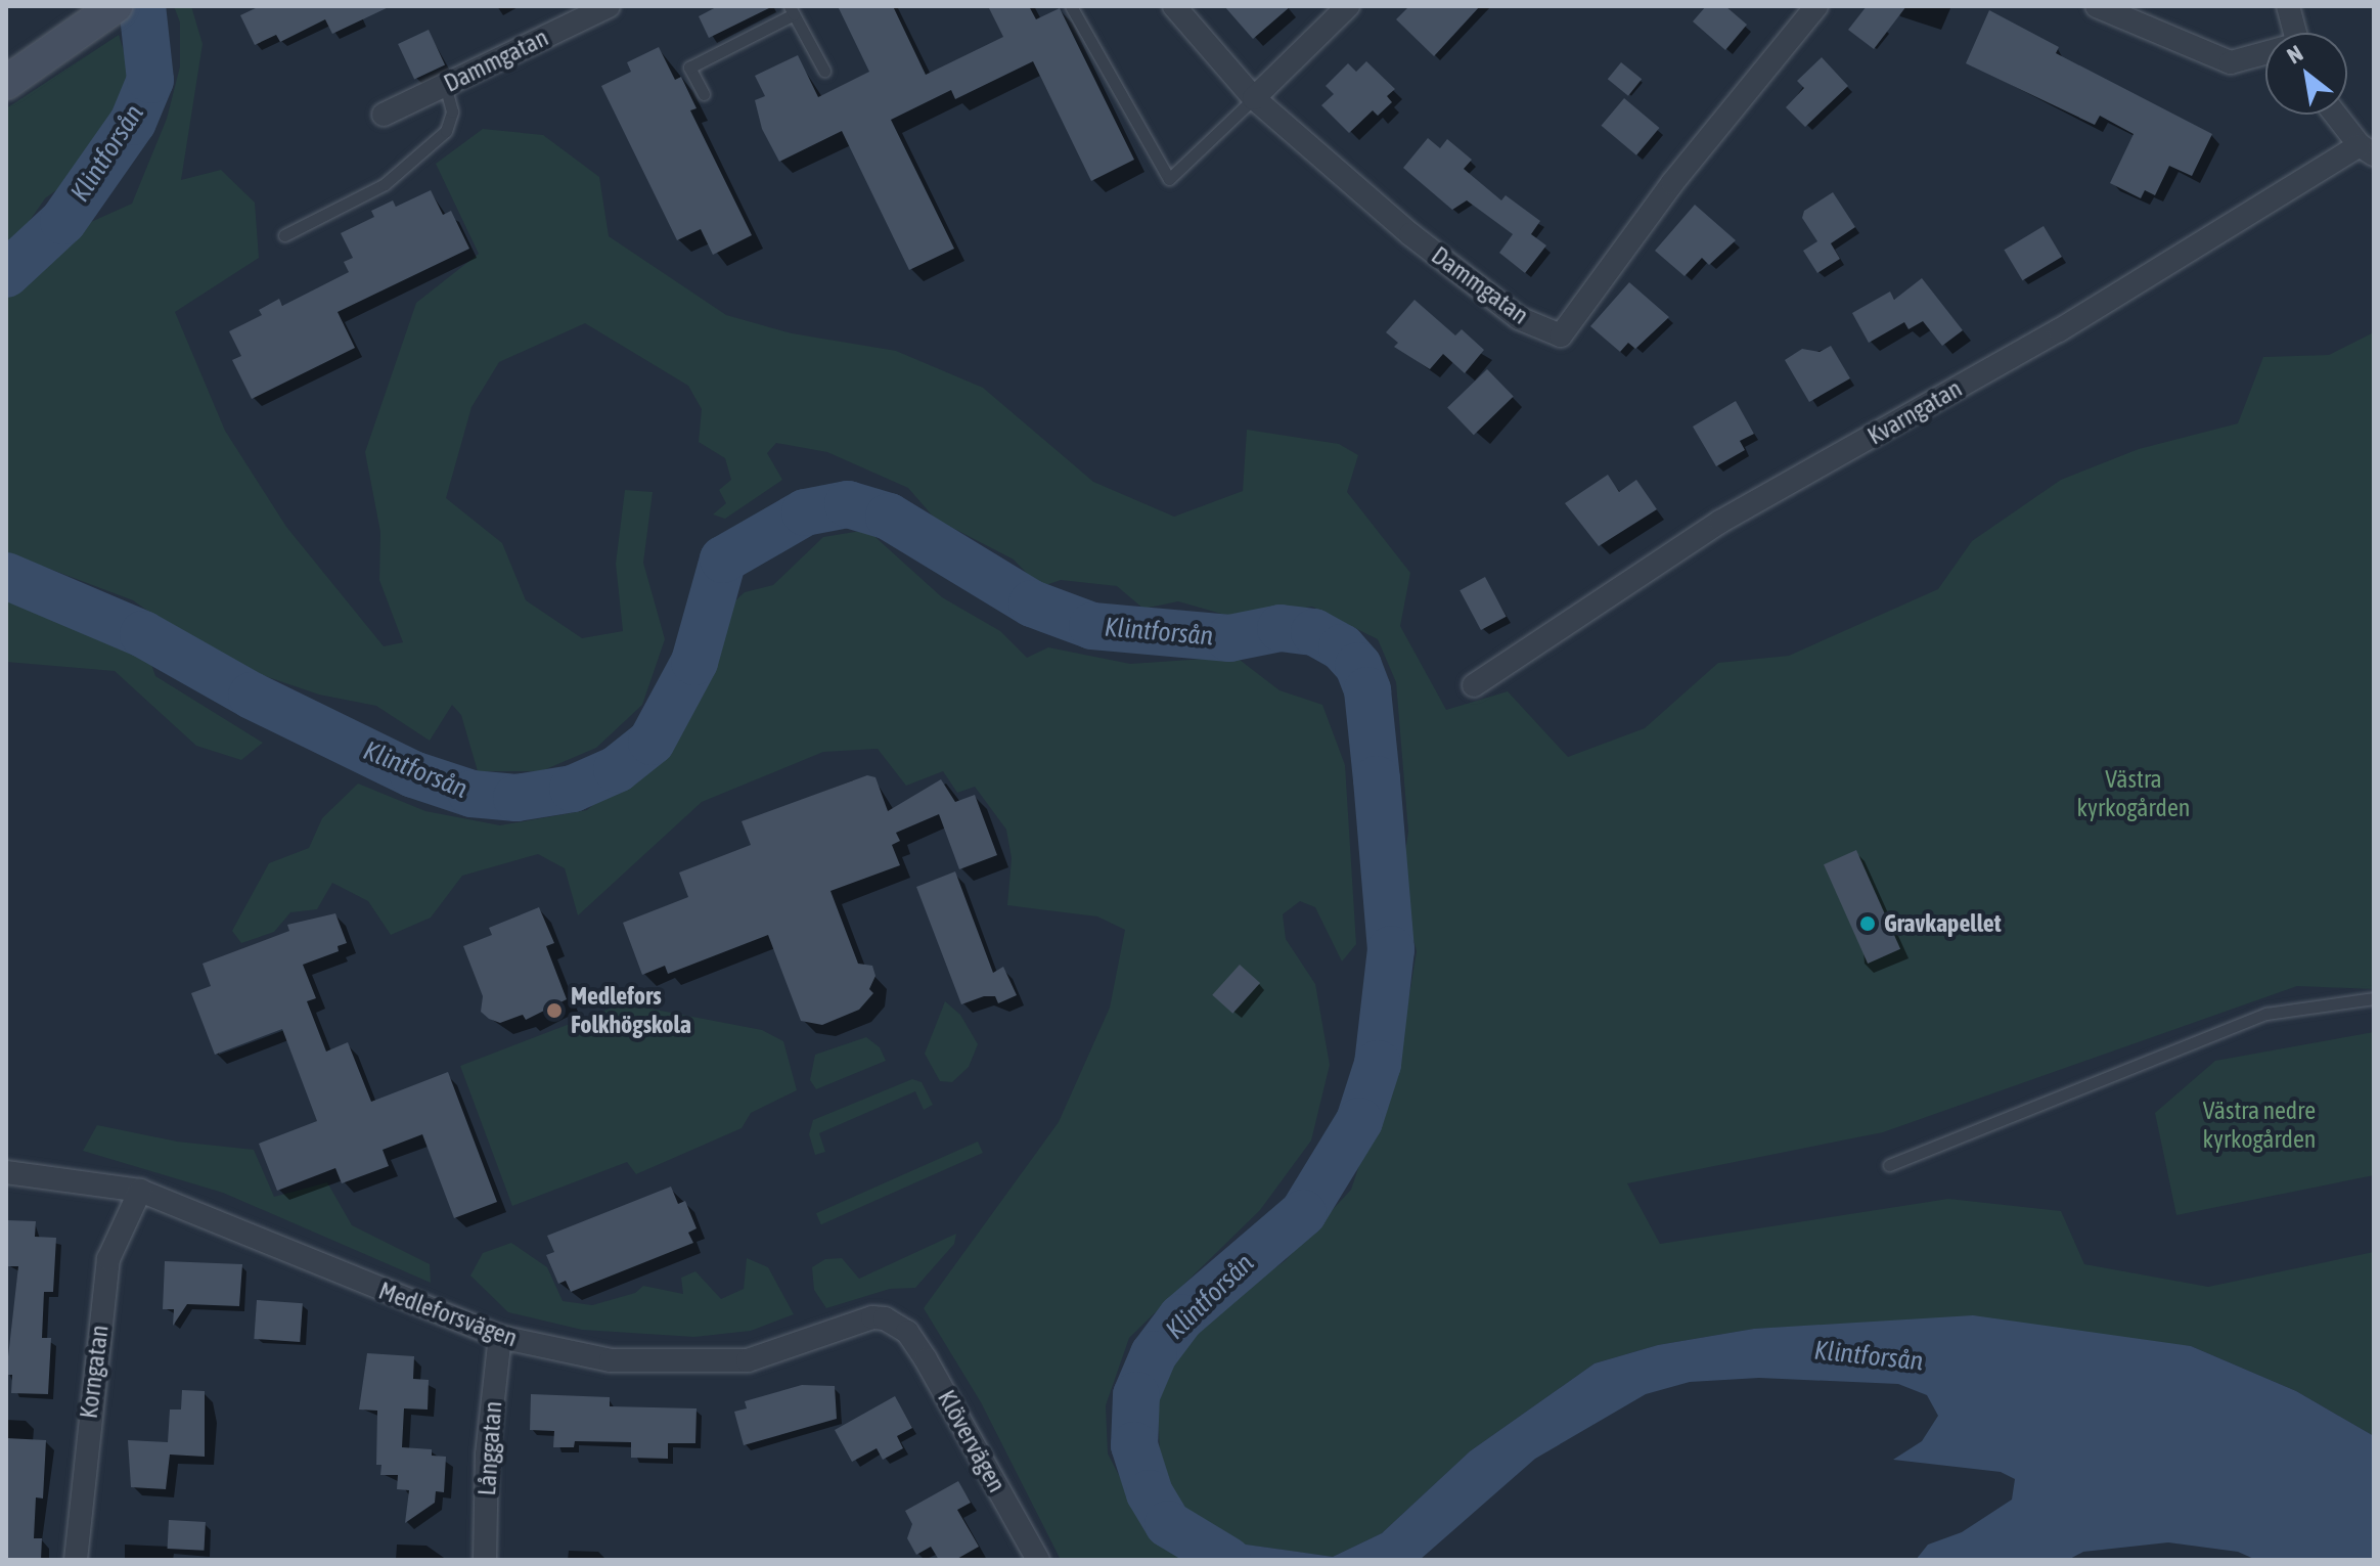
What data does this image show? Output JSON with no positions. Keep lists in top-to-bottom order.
{
  "streets": {
    "street": [
      "Dammgatan",
      "Kvarngatan",
      "Medleforsvägen",
      "Korngatan",
      "Klövervägen",
      "Långgatan"
    ]
  },
  "crossings": [
    ["Medleforsvägen", "Korngatan"],
    ["Medleforsvägen", "Klövervägen"],
    ["Medleforsvägen", "Långgatan"]
  ],
  "water": ["Klintforsån"],
  "parks": ["Västra kyrkogården", "Västra nedre kyrkogården"],
  "places": ["Gravkapellet", "Medlefors Folkhögskola"],
  "north": "top left"
}
